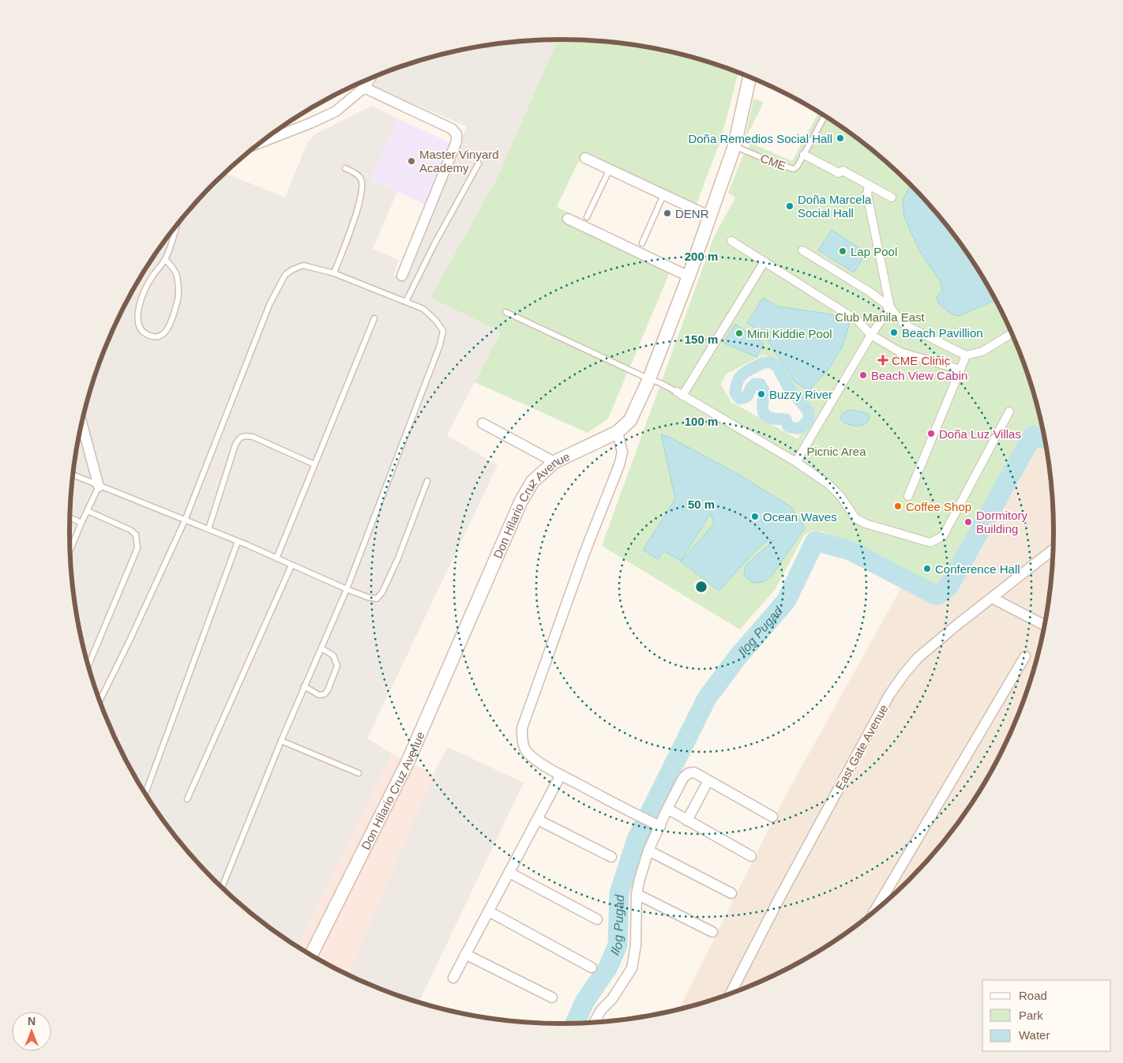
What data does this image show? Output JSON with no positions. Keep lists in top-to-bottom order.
{
  "streets": {
    "street": ["Don Hilario Cruz Avenue", "East Gate Avenue"],
    "lane": ["CME"]
  },
  "crossings": [
    ["CME", "Don Hilario Cruz Avenue"]
  ],
  "water": ["Ilog Pugad"],
  "parks": ["Club Manila East", "Picnic Area"],
  "places": {
    "other": [
      "Doña Remedios Social Hall",
      "Master Vinyard Academy",
      "Doña Marcela Social Hall",
      "DENR",
      "Lap Pool",
      "Beach Pavillion",
      "Mini Kiddie Pool",
      "Beach View Cabin",
      "Buzzy River",
      "Doña Luz Villas",
      "Coffee Shop",
      "Ocean Waves",
      "Dormitory Building",
      "Conference Hall"
    ],
    "health": ["CME Clinic"]
  },
  "legend": ["Road", "Park", "Water"],
  "north": "top",
  "rings": [
    "200 m",
    "150 m",
    "100 m",
    "50 m"
  ]
}
